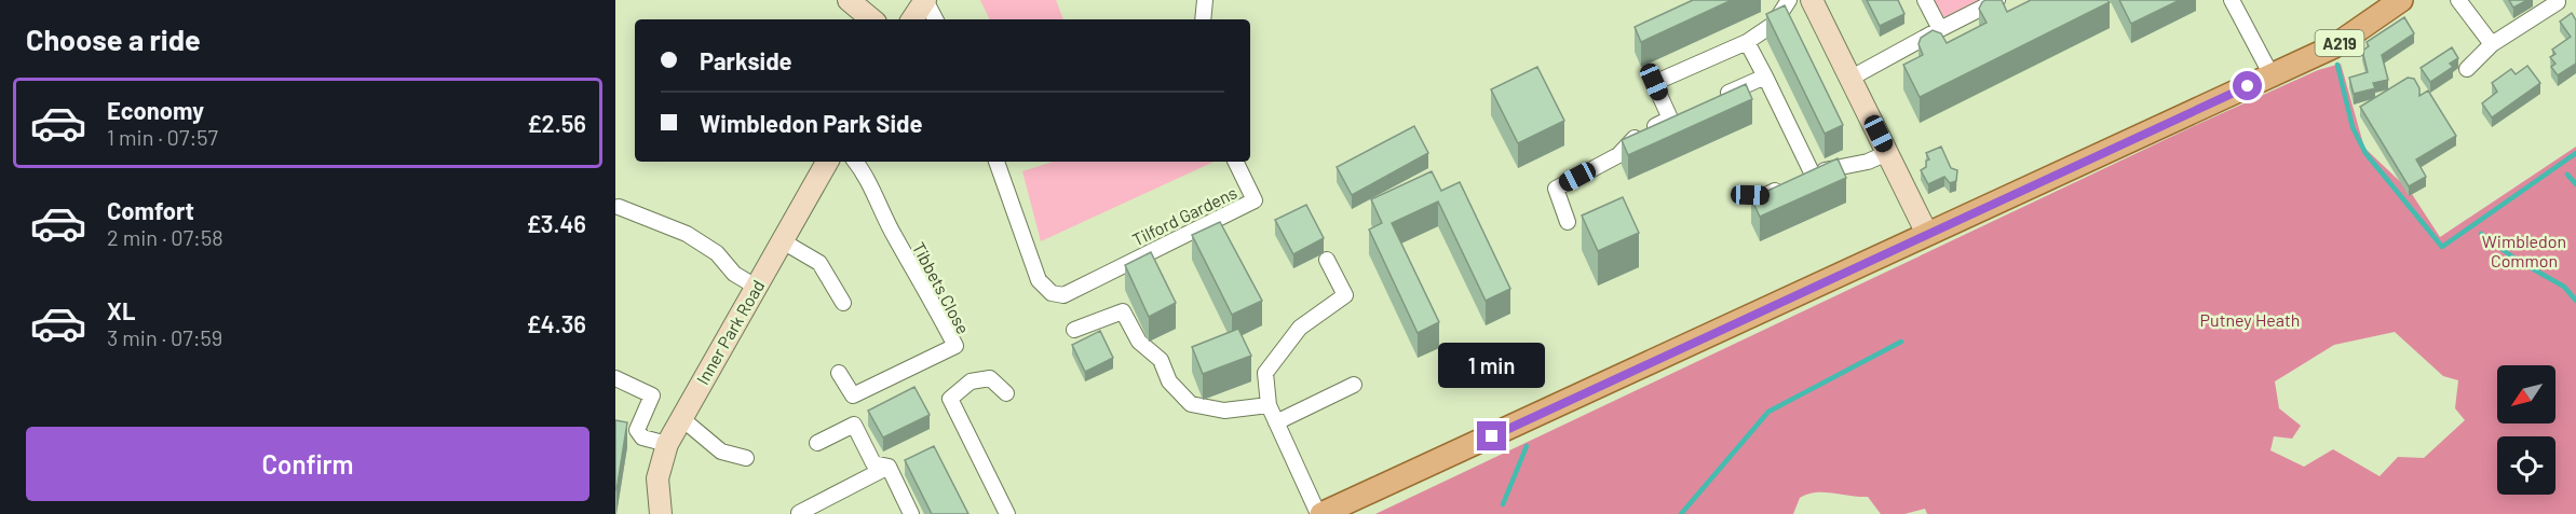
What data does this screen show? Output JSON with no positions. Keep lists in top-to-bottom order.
{
  "streets": {
    "main road": ["A219"],
    "street": ["Tilford Gardens", "Tibbets Close", "Inner Park Road"]
  },
  "parks": ["Wimbledon Common", "Putney Heath"],
  "north": "bottom left",
  "page": {
    "heading": "Choose a ride",
    "banner": ["Parkside", "Wimbledon Park Side"],
    "list": [
      {
        "name": "Economy",
        "note": "1 min · 07:57",
        "value": "£2.56"
      },
      {
        "name": "Comfort",
        "note": "2 min · 07:58",
        "value": "£3.46"
      },
      {
        "name": "XL",
        "note": "3 min · 07:59",
        "value": "£4.36"
      }
    ],
    "bubble": "1 min",
    "buttons": "Confirm"
  }
}
